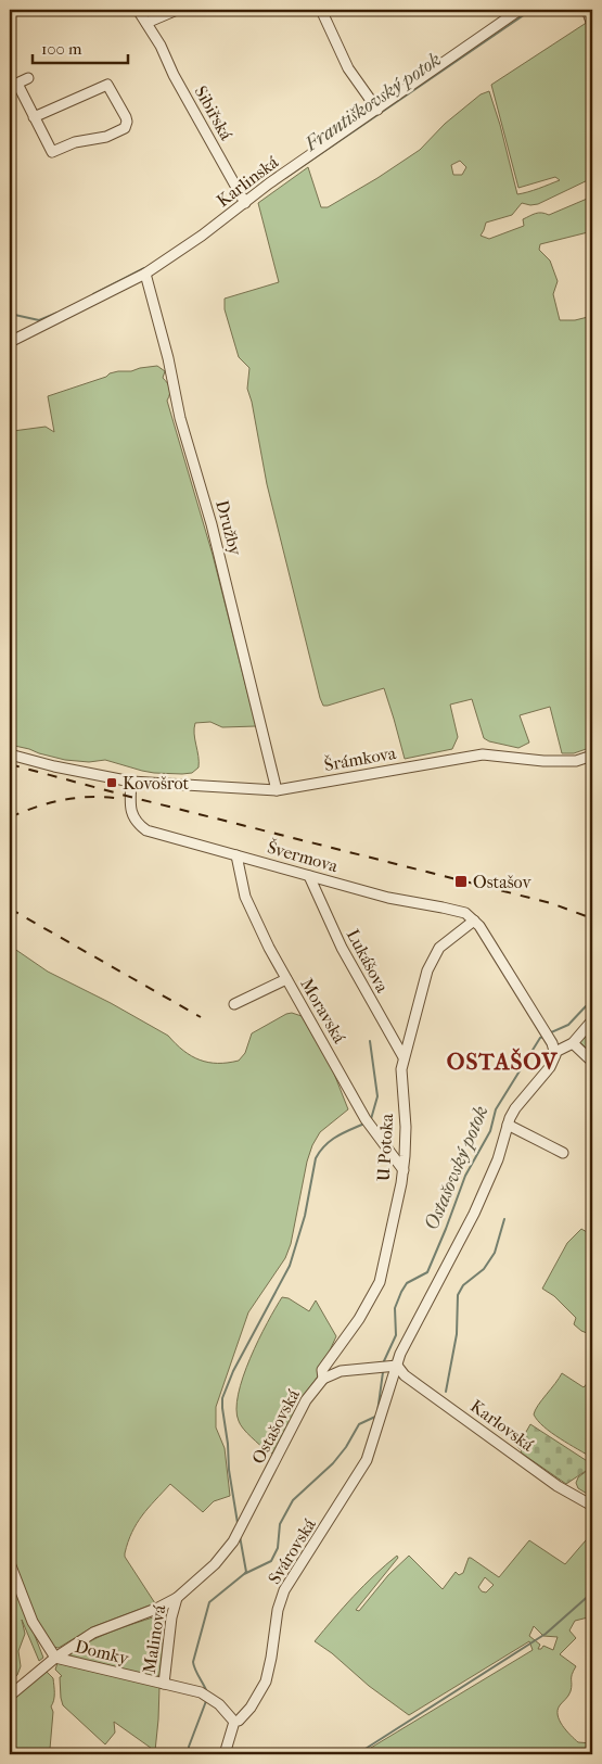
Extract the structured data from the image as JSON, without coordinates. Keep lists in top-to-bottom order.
{
  "streets": {
    "street": [
      "Sibiřská",
      "Karlinská",
      "Družby",
      "Šrámkova",
      "Švermova",
      "Lukášova",
      "Moravská",
      "U Potoka",
      "Karlovská",
      "Ostašovská",
      "Svárovská",
      "Malinová",
      "Domky"
    ]
  },
  "crossings": [
    ["Sibiřská", "Karlinská"],
    ["Karlinská", "Družby"],
    ["Družby", "Šrámkova"],
    ["Šrámkova", "Švermova"],
    ["Švermova", "Lukášova"],
    ["Švermova", "Moravská"],
    ["Švermova", "U Potoka"],
    ["Lukášova", "U Potoka"],
    ["Moravská", "U Potoka"],
    ["U Potoka", "Ostašovská"],
    ["Karlovská", "Ostašovská"],
    ["Karlovská", "Svárovská"],
    ["Ostašovská", "Svárovská"],
    ["Ostašovská", "Malinová"],
    ["Ostašovská", "Domky"],
    ["Svárovská", "Domky"],
    ["Malinová", "Domky"]
  ],
  "districts": ["OSTAŠOV"],
  "water": ["Františkovský potok", "Ostašovský potok"],
  "places": {
    "transit": ["Kovošrot", "Ostašov"]
  },
  "scale_bar": "100 m"
}
